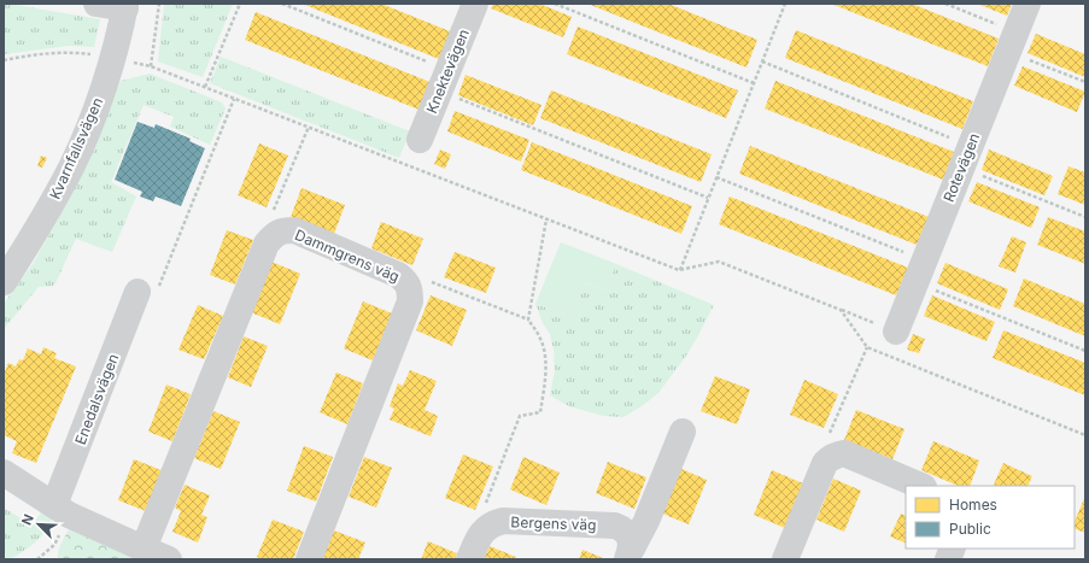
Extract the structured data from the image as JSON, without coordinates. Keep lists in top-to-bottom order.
{
  "streets": {
    "street": [
      "Knektevägen",
      "Kvarnfallsvägen",
      "Rotevägen",
      "Dammgrens väg",
      "Enedalsvägen",
      "Bergens väg"
    ]
  },
  "legend": ["Homes", "Public"],
  "north": "top left"
}
